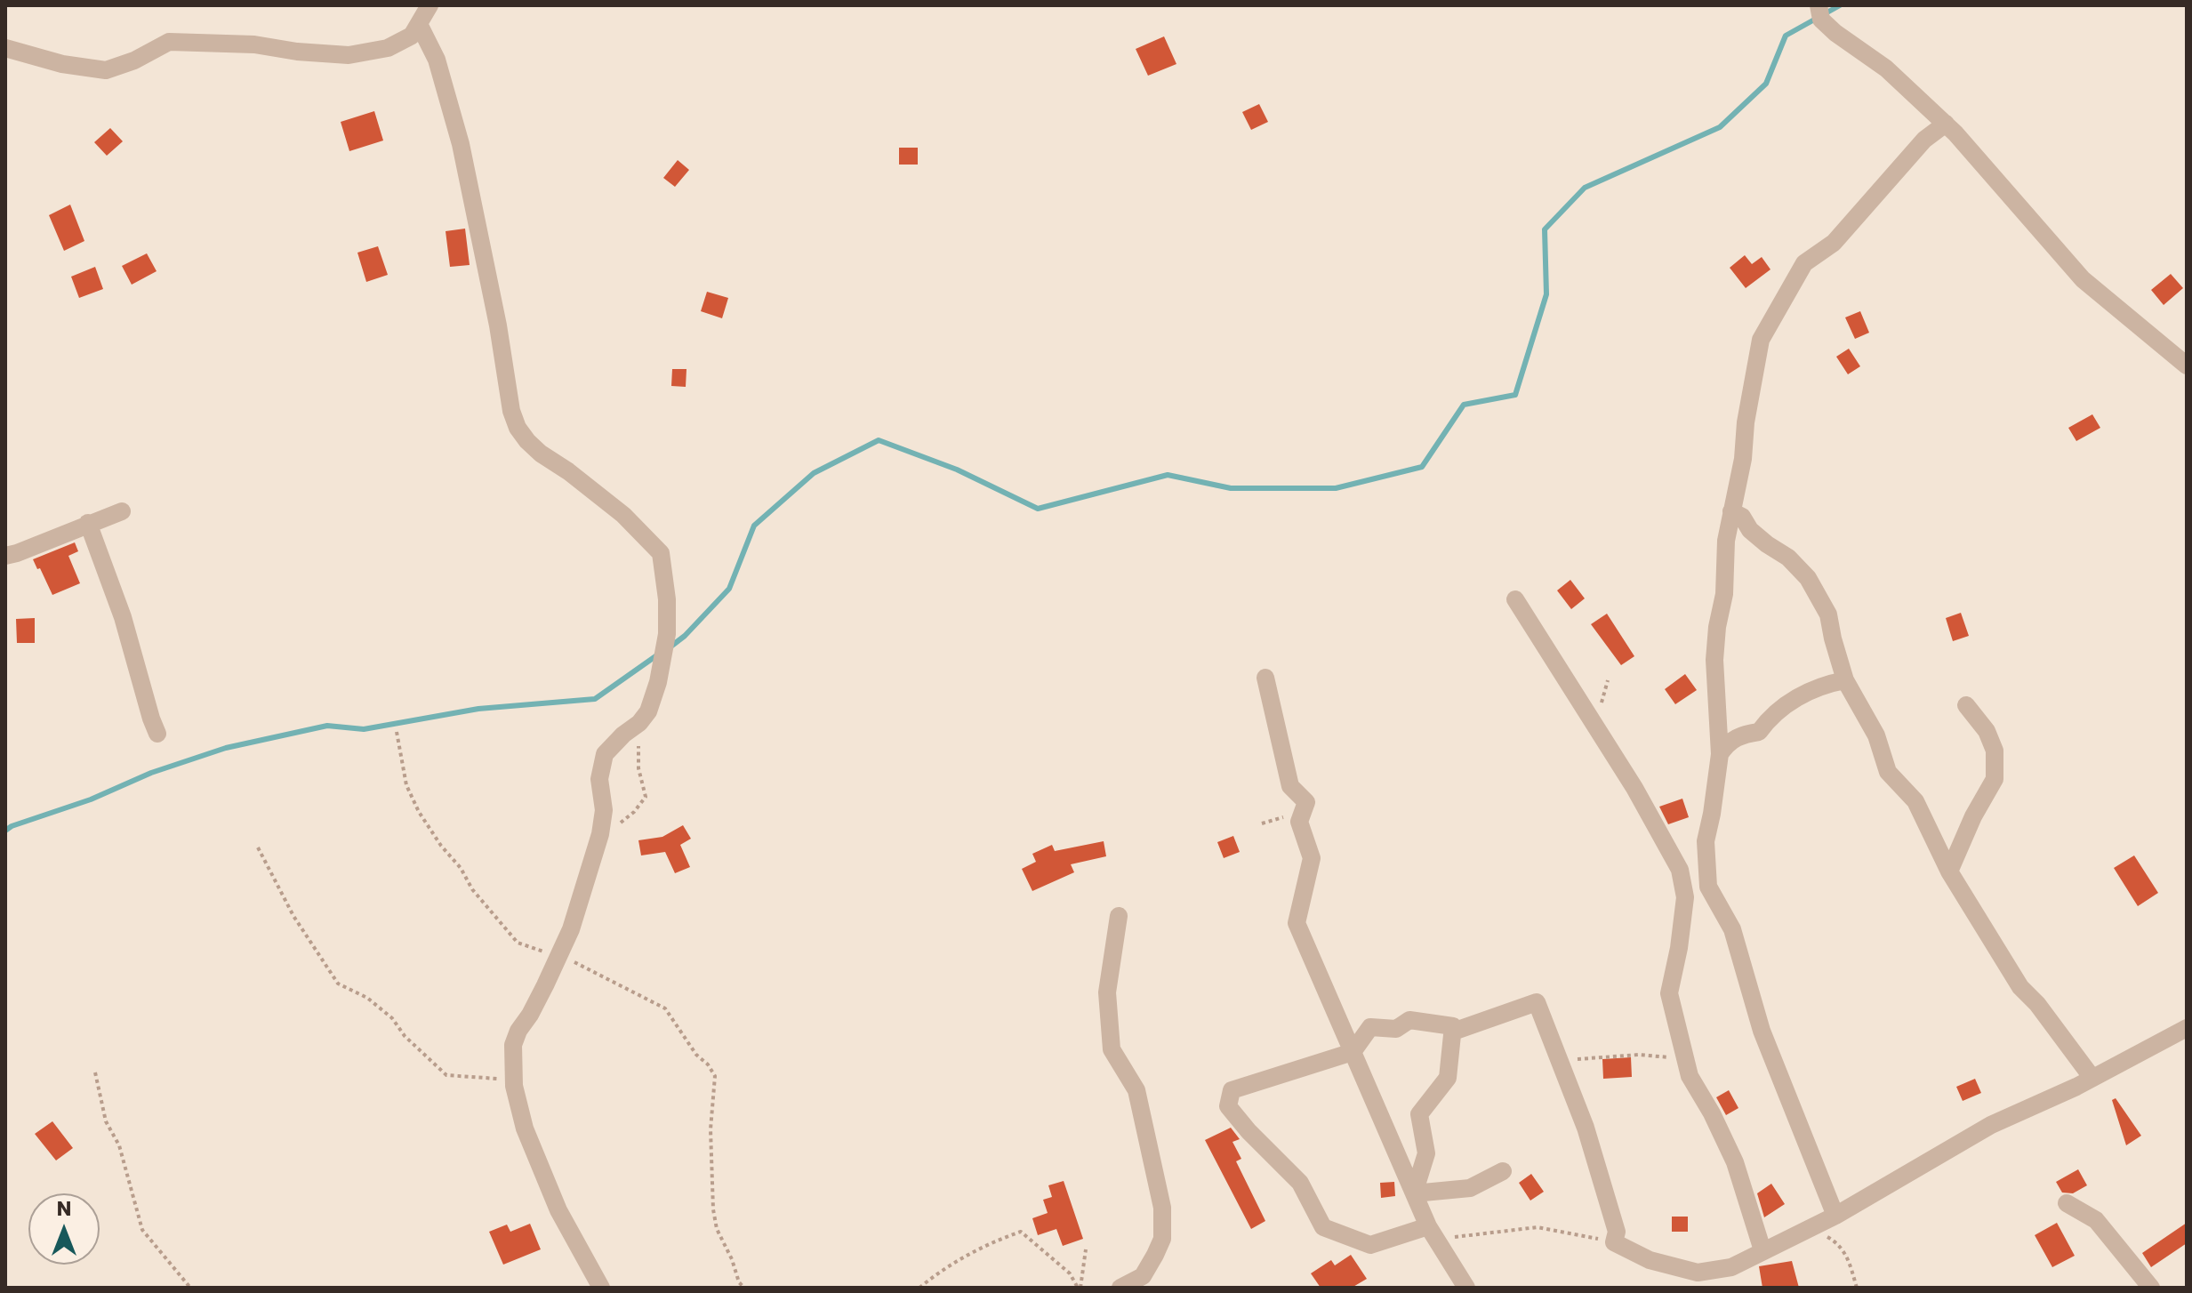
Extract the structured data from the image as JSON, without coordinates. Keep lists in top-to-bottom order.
{
  "north": "top"
}
